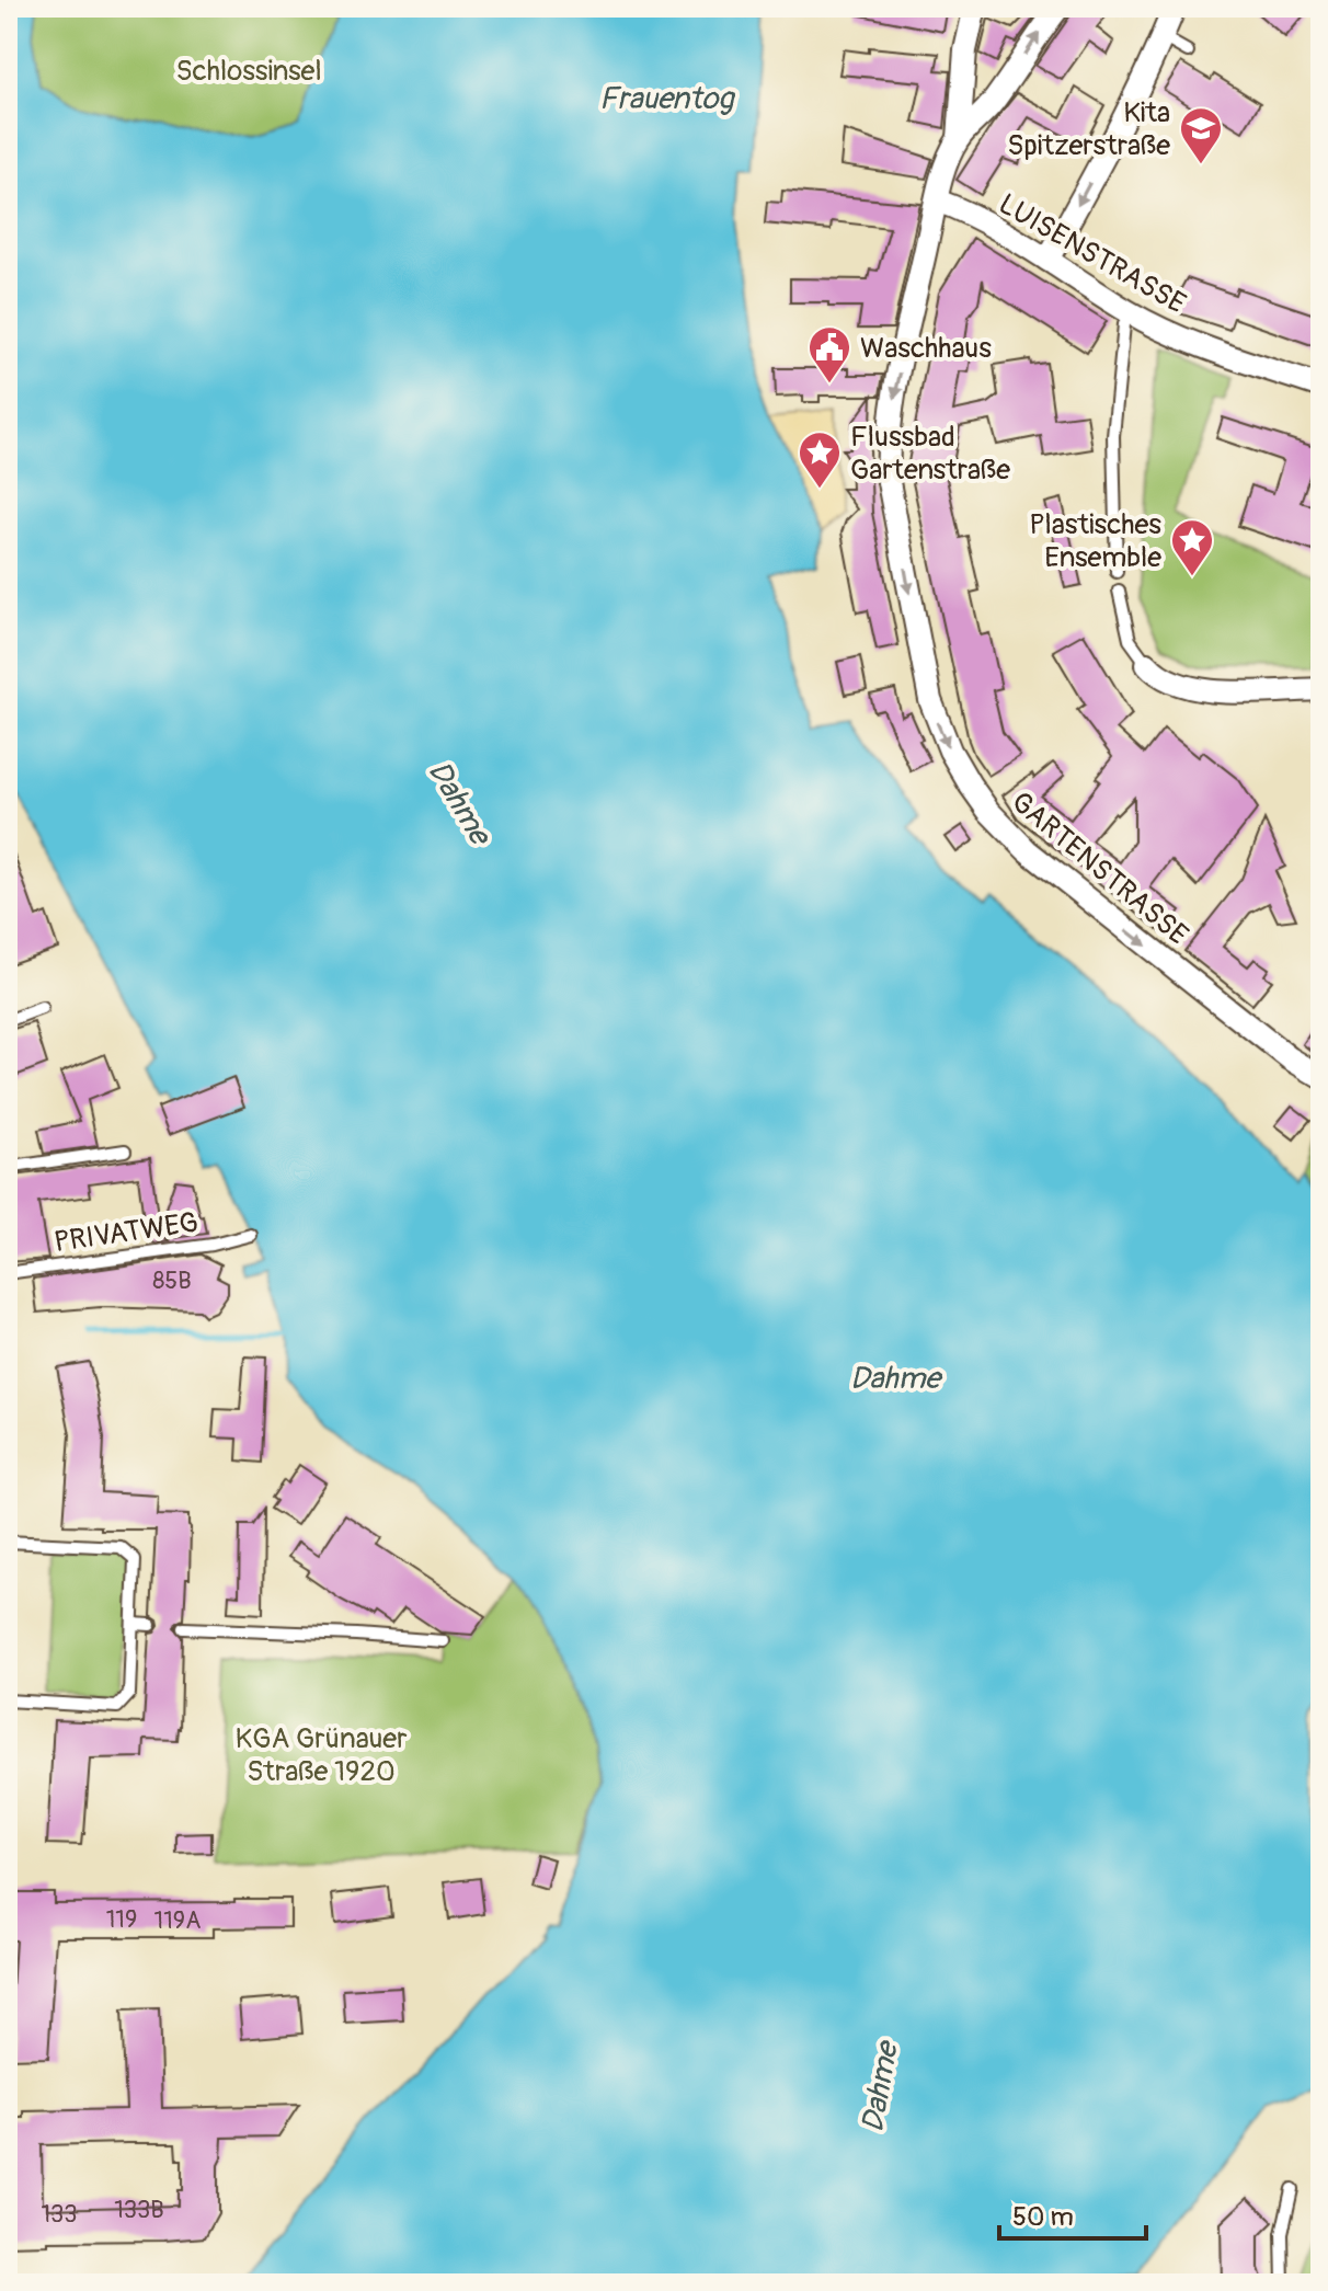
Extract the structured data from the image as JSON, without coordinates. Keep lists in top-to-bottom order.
{
  "streets": {
    "street": ["LUISENSTRASSE", "GARTENSTRASSE"],
    "lane": ["PRIVATWEG"]
  },
  "crossings": [
    ["LUISENSTRASSE", "GARTENSTRASSE"]
  ],
  "water": ["Frauentog", "Dahme"],
  "parks": ["Schlossinsel", "KGA Grünauer Straße 1920"],
  "places": {
    "school or university": ["Kita Spitzerstraße"],
    "public building": ["Waschhaus"],
    "place": ["Flussbad Gartenstraße", "Plastisches Ensemble"]
  },
  "house_numbers": [
    "85B",
    "119",
    "119A",
    "133B",
    "133"
  ],
  "scale_bar": "50 m"
}
